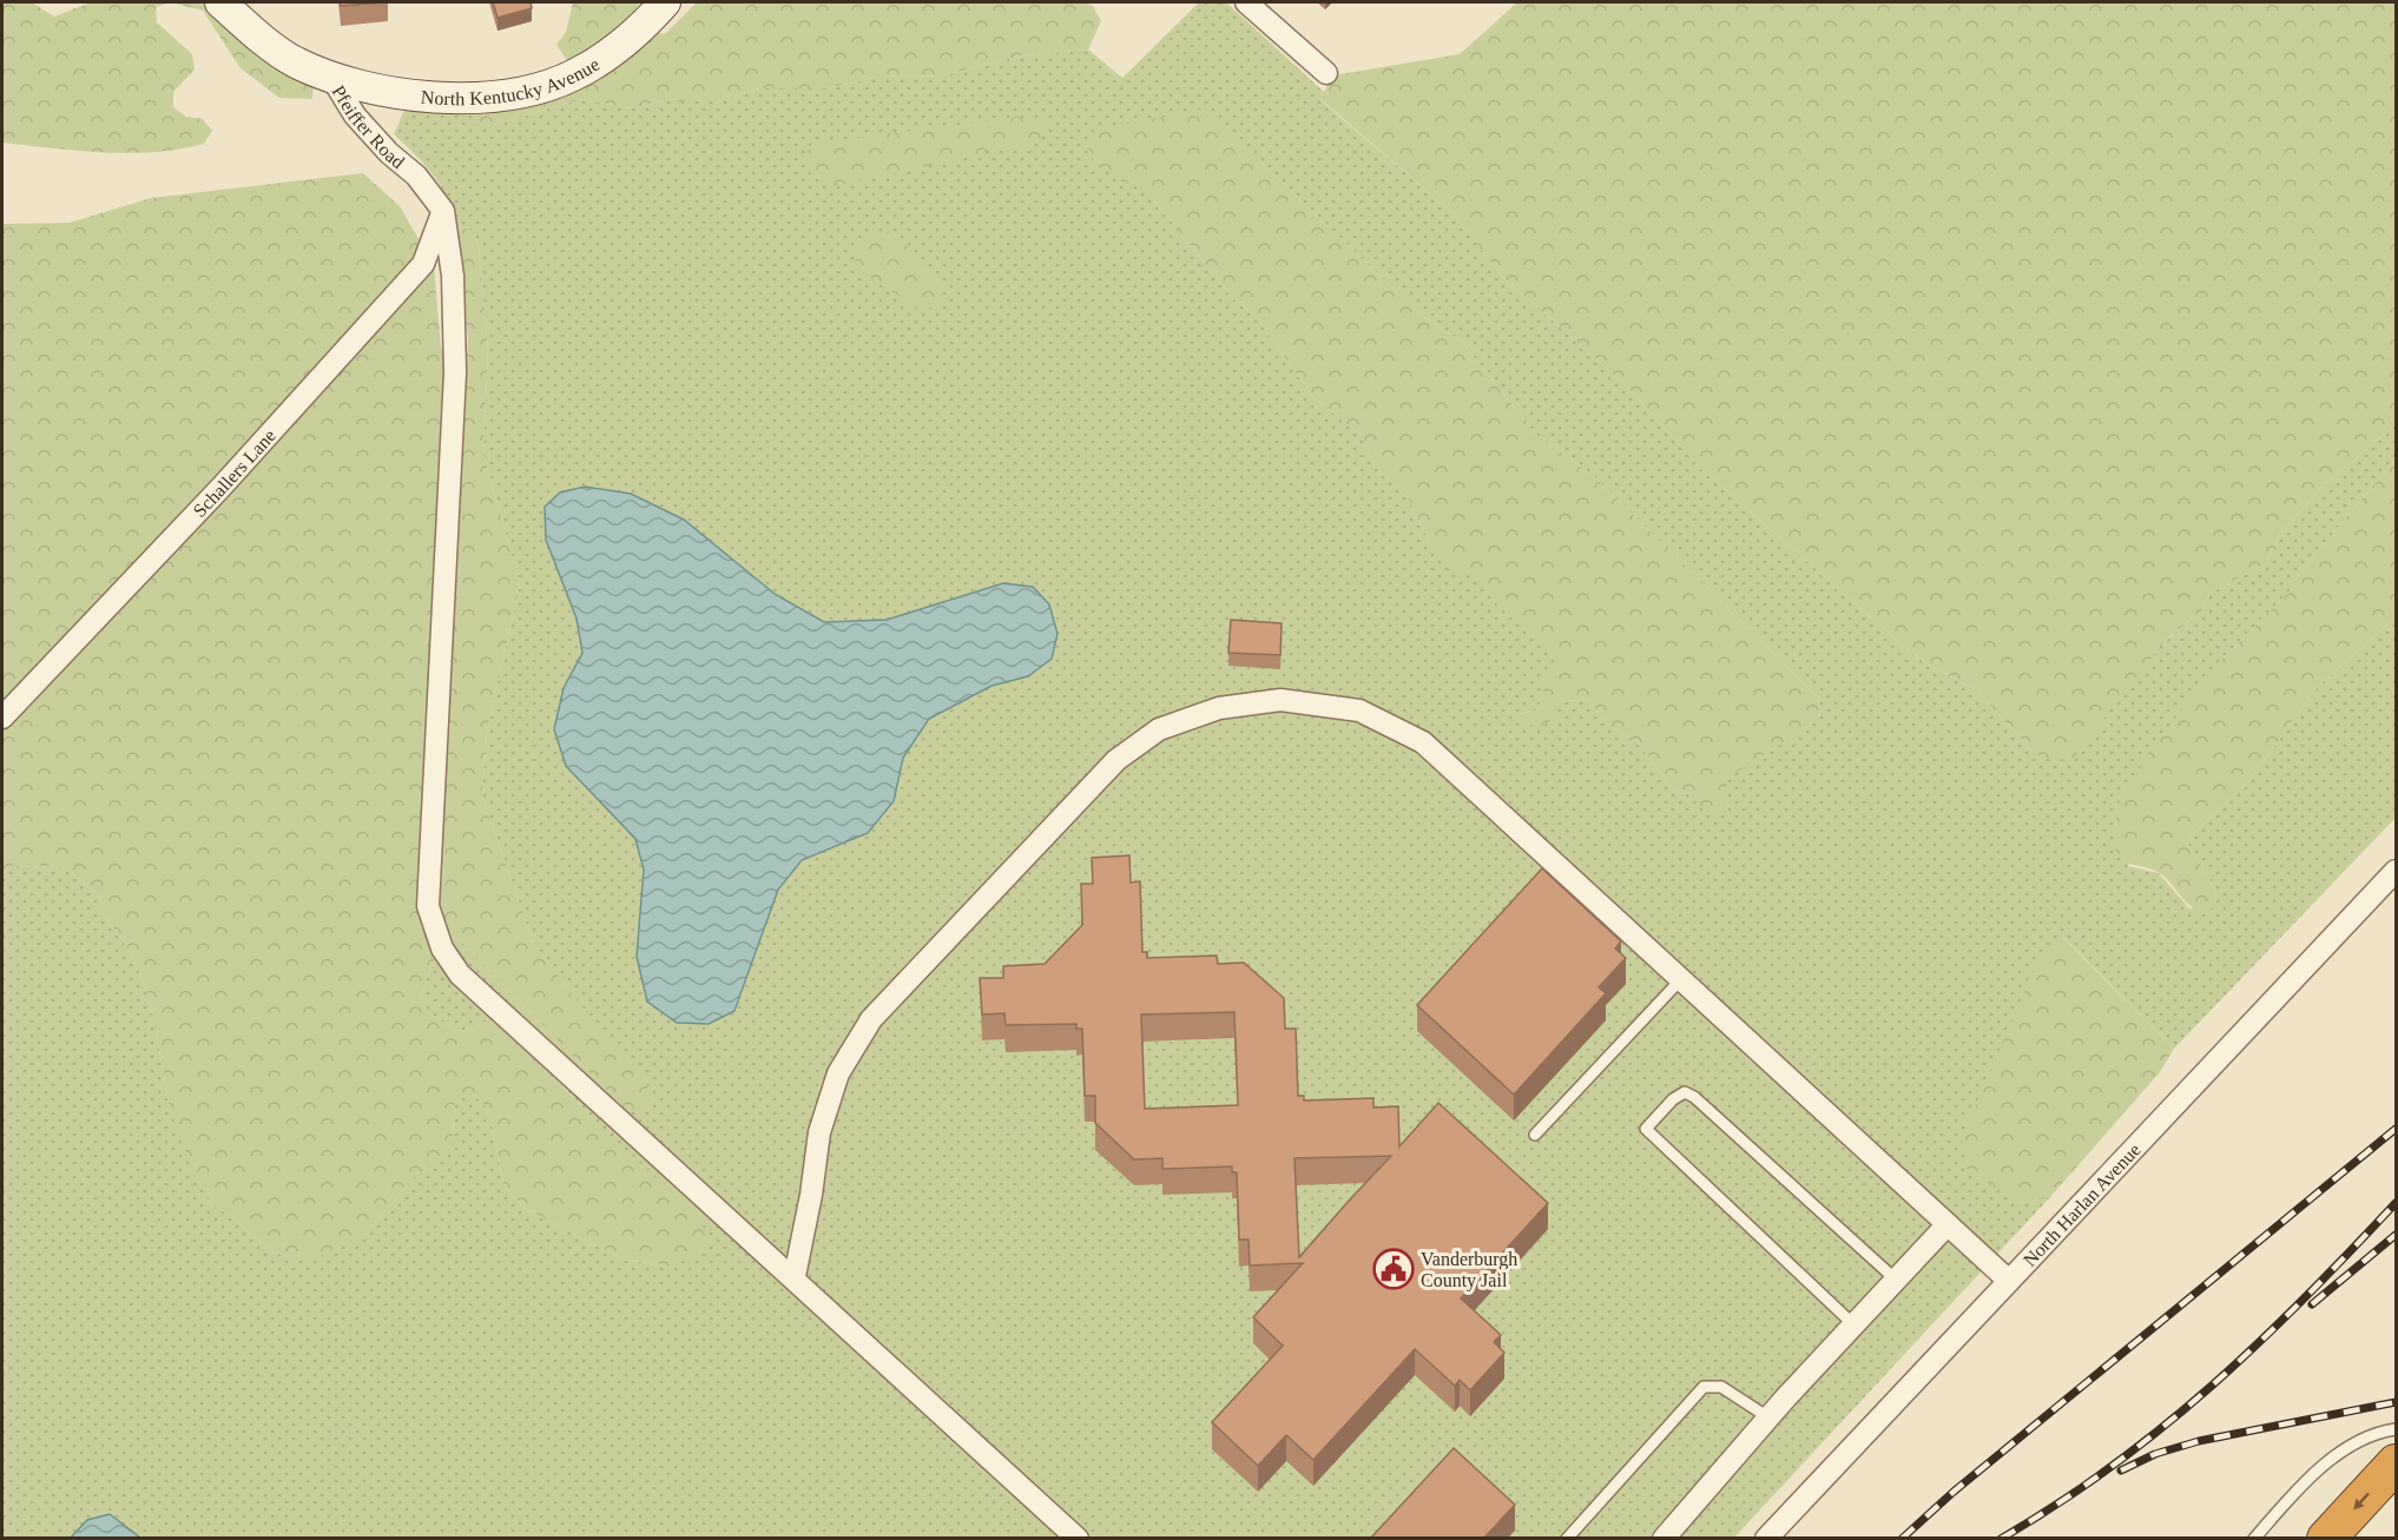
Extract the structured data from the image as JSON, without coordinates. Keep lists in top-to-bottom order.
{
  "streets": {
    "street": [
      "North Kentucky Avenue",
      "Pfeiffer Road",
      "Schallers Lane",
      "North Harlan Avenue"
    ]
  },
  "crossings": [
    ["North Kentucky Avenue", "Pfeiffer Road"],
    ["Pfeiffer Road", "Schallers Lane"]
  ],
  "places": {
    "public building": ["Vanderburgh County Jail"]
  }
}
